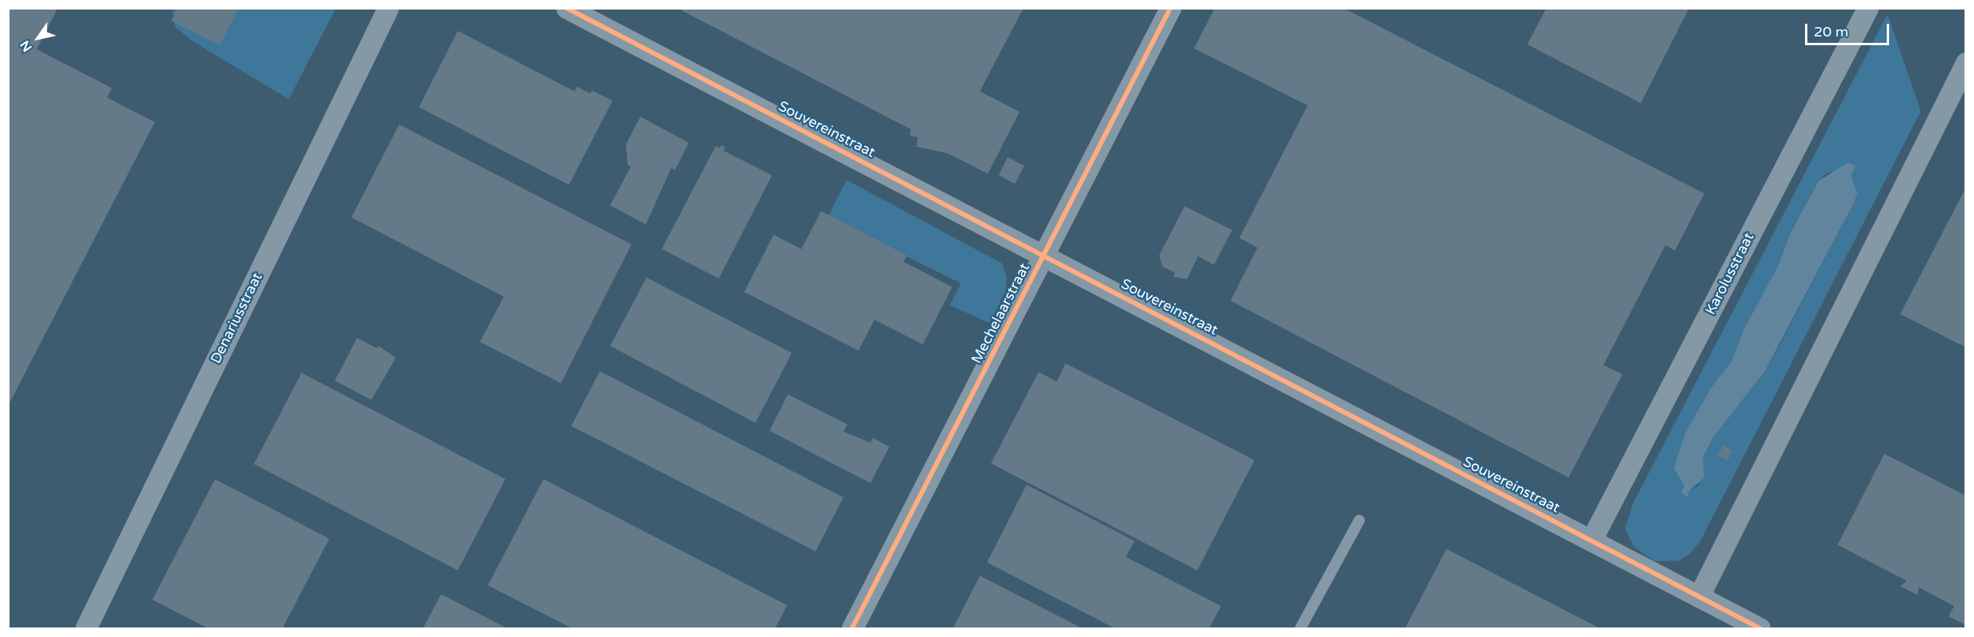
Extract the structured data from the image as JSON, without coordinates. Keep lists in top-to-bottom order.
{
  "streets": {
    "street": [
      "Souvereinstraat",
      "Karolusstraat",
      "Mechelaarstraat",
      "Denariusstraat"
    ]
  },
  "crossings": [
    ["Souvereinstraat", "Karolusstraat"],
    ["Souvereinstraat", "Mechelaarstraat"]
  ],
  "scale_bar": "20 m",
  "north": "bottom left"
}
